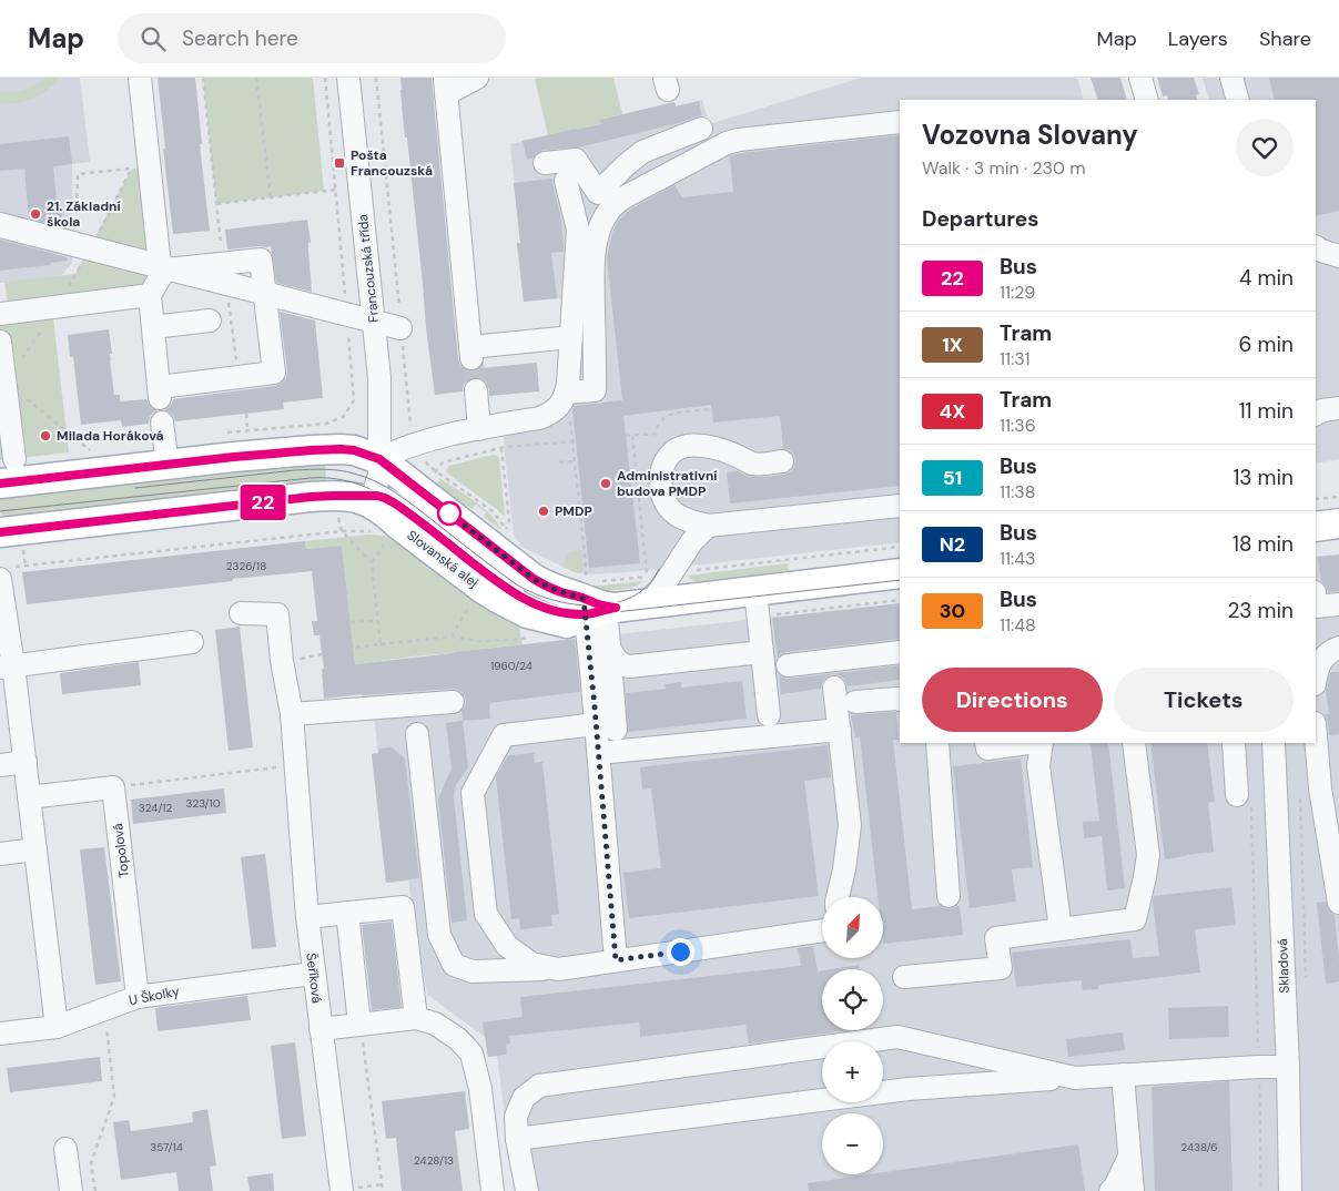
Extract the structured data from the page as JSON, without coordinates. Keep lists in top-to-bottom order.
{
  "streets": {
    "main road": ["Slovanská alej"],
    "street": [
      "Francouzská třída",
      "Topolová",
      "Skladová",
      "Šeříková",
      "U Školky"
    ]
  },
  "crossings": [
    ["Francouzská třída", "Slovanská alej"],
    ["Topolová", "U Školky"],
    ["Šeříková", "U Školky"]
  ],
  "places": {
    "transit": ["Pošta Francouzská"],
    "other": [
      "21. Základní škola",
      "Milada Horáková",
      "Administrativní budova PMDP",
      "PMDP"
    ]
  },
  "lines": ["bus line 22"],
  "house_numbers": [
    "2326/18",
    "1960/24",
    "323/10",
    "324/12",
    "357/14",
    "2438/6",
    "2428/13"
  ],
  "north": "top right",
  "page": {
    "header": "Map",
    "search": "Search here",
    "nav": ["Map", "Layers", "Share"],
    "on_map": "22",
    "heading": [
      ["Vozovna Slovany", "Walk · 3 min · 230 m"],
      "Departures"
    ],
    "list": [
      {
        "mark": "22",
        "name": "Bus",
        "note": "11:29",
        "value": "4 min"
      },
      {
        "mark": "1X",
        "name": "Tram",
        "note": "11:31",
        "value": "6 min"
      },
      {
        "mark": "4X",
        "name": "Tram",
        "note": "11:36",
        "value": "11 min"
      },
      {
        "mark": "51",
        "name": "Bus",
        "note": "11:38",
        "value": "13 min"
      },
      {
        "mark": "N2",
        "name": "Bus",
        "note": "11:43",
        "value": "18 min"
      },
      {
        "mark": "30",
        "name": "Bus",
        "note": "11:48",
        "value": "23 min"
      }
    ],
    "buttons": ["Directions", "Tickets"],
    "map_buttons": ["+", "−"]
  }
}
